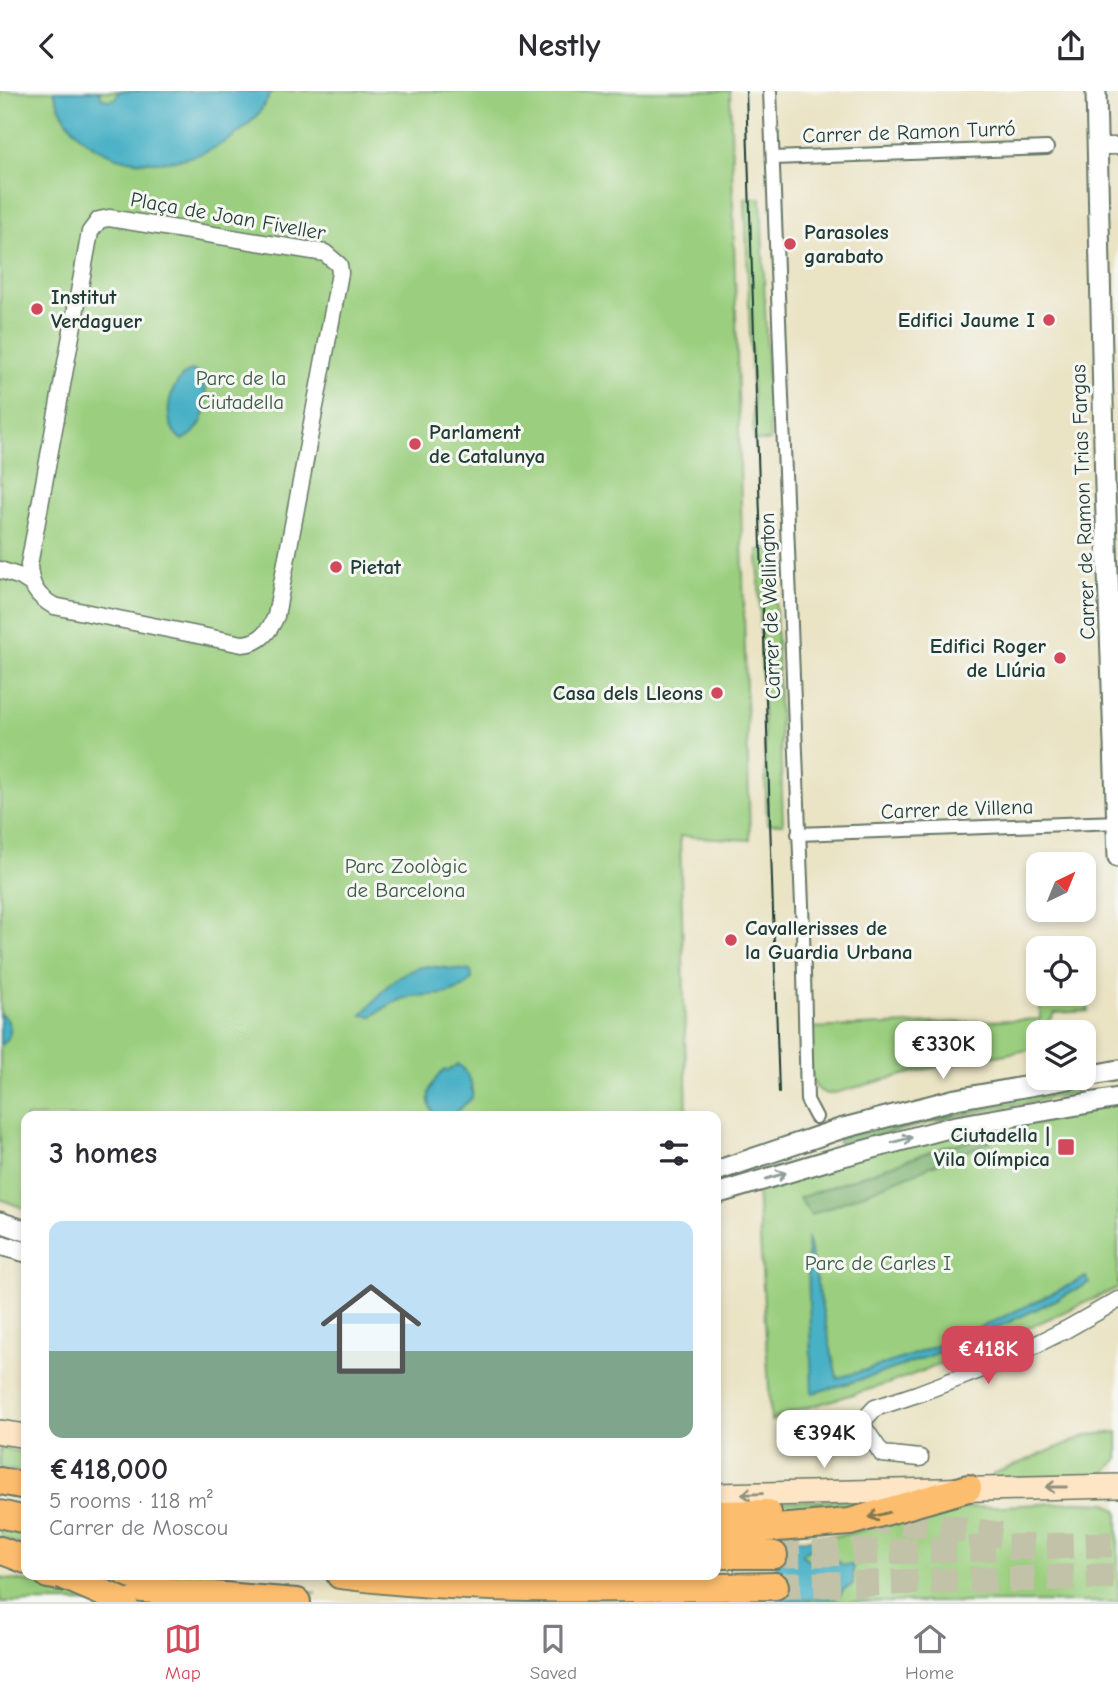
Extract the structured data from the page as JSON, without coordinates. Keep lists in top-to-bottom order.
{
  "streets": {
    "street": [
      "Carrer de Ramon Turró",
      "Plaça de Joan Fiveller",
      "Carrer de Ramon Trias Fargas",
      "Carrer de Wellington",
      "Carrer de Villena"
    ]
  },
  "crossings": [
    ["Carrer de Ramon Turró", "Carrer de Wellington"],
    ["Carrer de Ramon Trias Fargas", "Carrer de Villena"],
    ["Carrer de Wellington", "Carrer de Villena"]
  ],
  "parks": ["Parc de la Ciutadella", "Parc Zoològic de Barcelona", "Parc de Carles I"],
  "places": {
    "other": [
      "Parasoles garabato",
      "Institut Verdaguer",
      "Edifici Jaume I",
      "Parlament de Catalunya",
      "Pietat",
      "Edifici Roger de Llúria",
      "Casa dels Lleons",
      "Cavallerisses de la Guardia Urbana"
    ],
    "transit": ["Ciutadella | Vila Olímpica"]
  },
  "north": "top right",
  "page": {
    "header": "Nestly",
    "price": ["€330K", "€418K", "€394K"],
    "heading": "3 homes",
    "list": [
      {
        "name": "€418,000",
        "note": "5 rooms · 118 m² · Carrer de Moscou"
      }
    ],
    "tabs": ["Map", "Saved", "Home"]
  }
}
